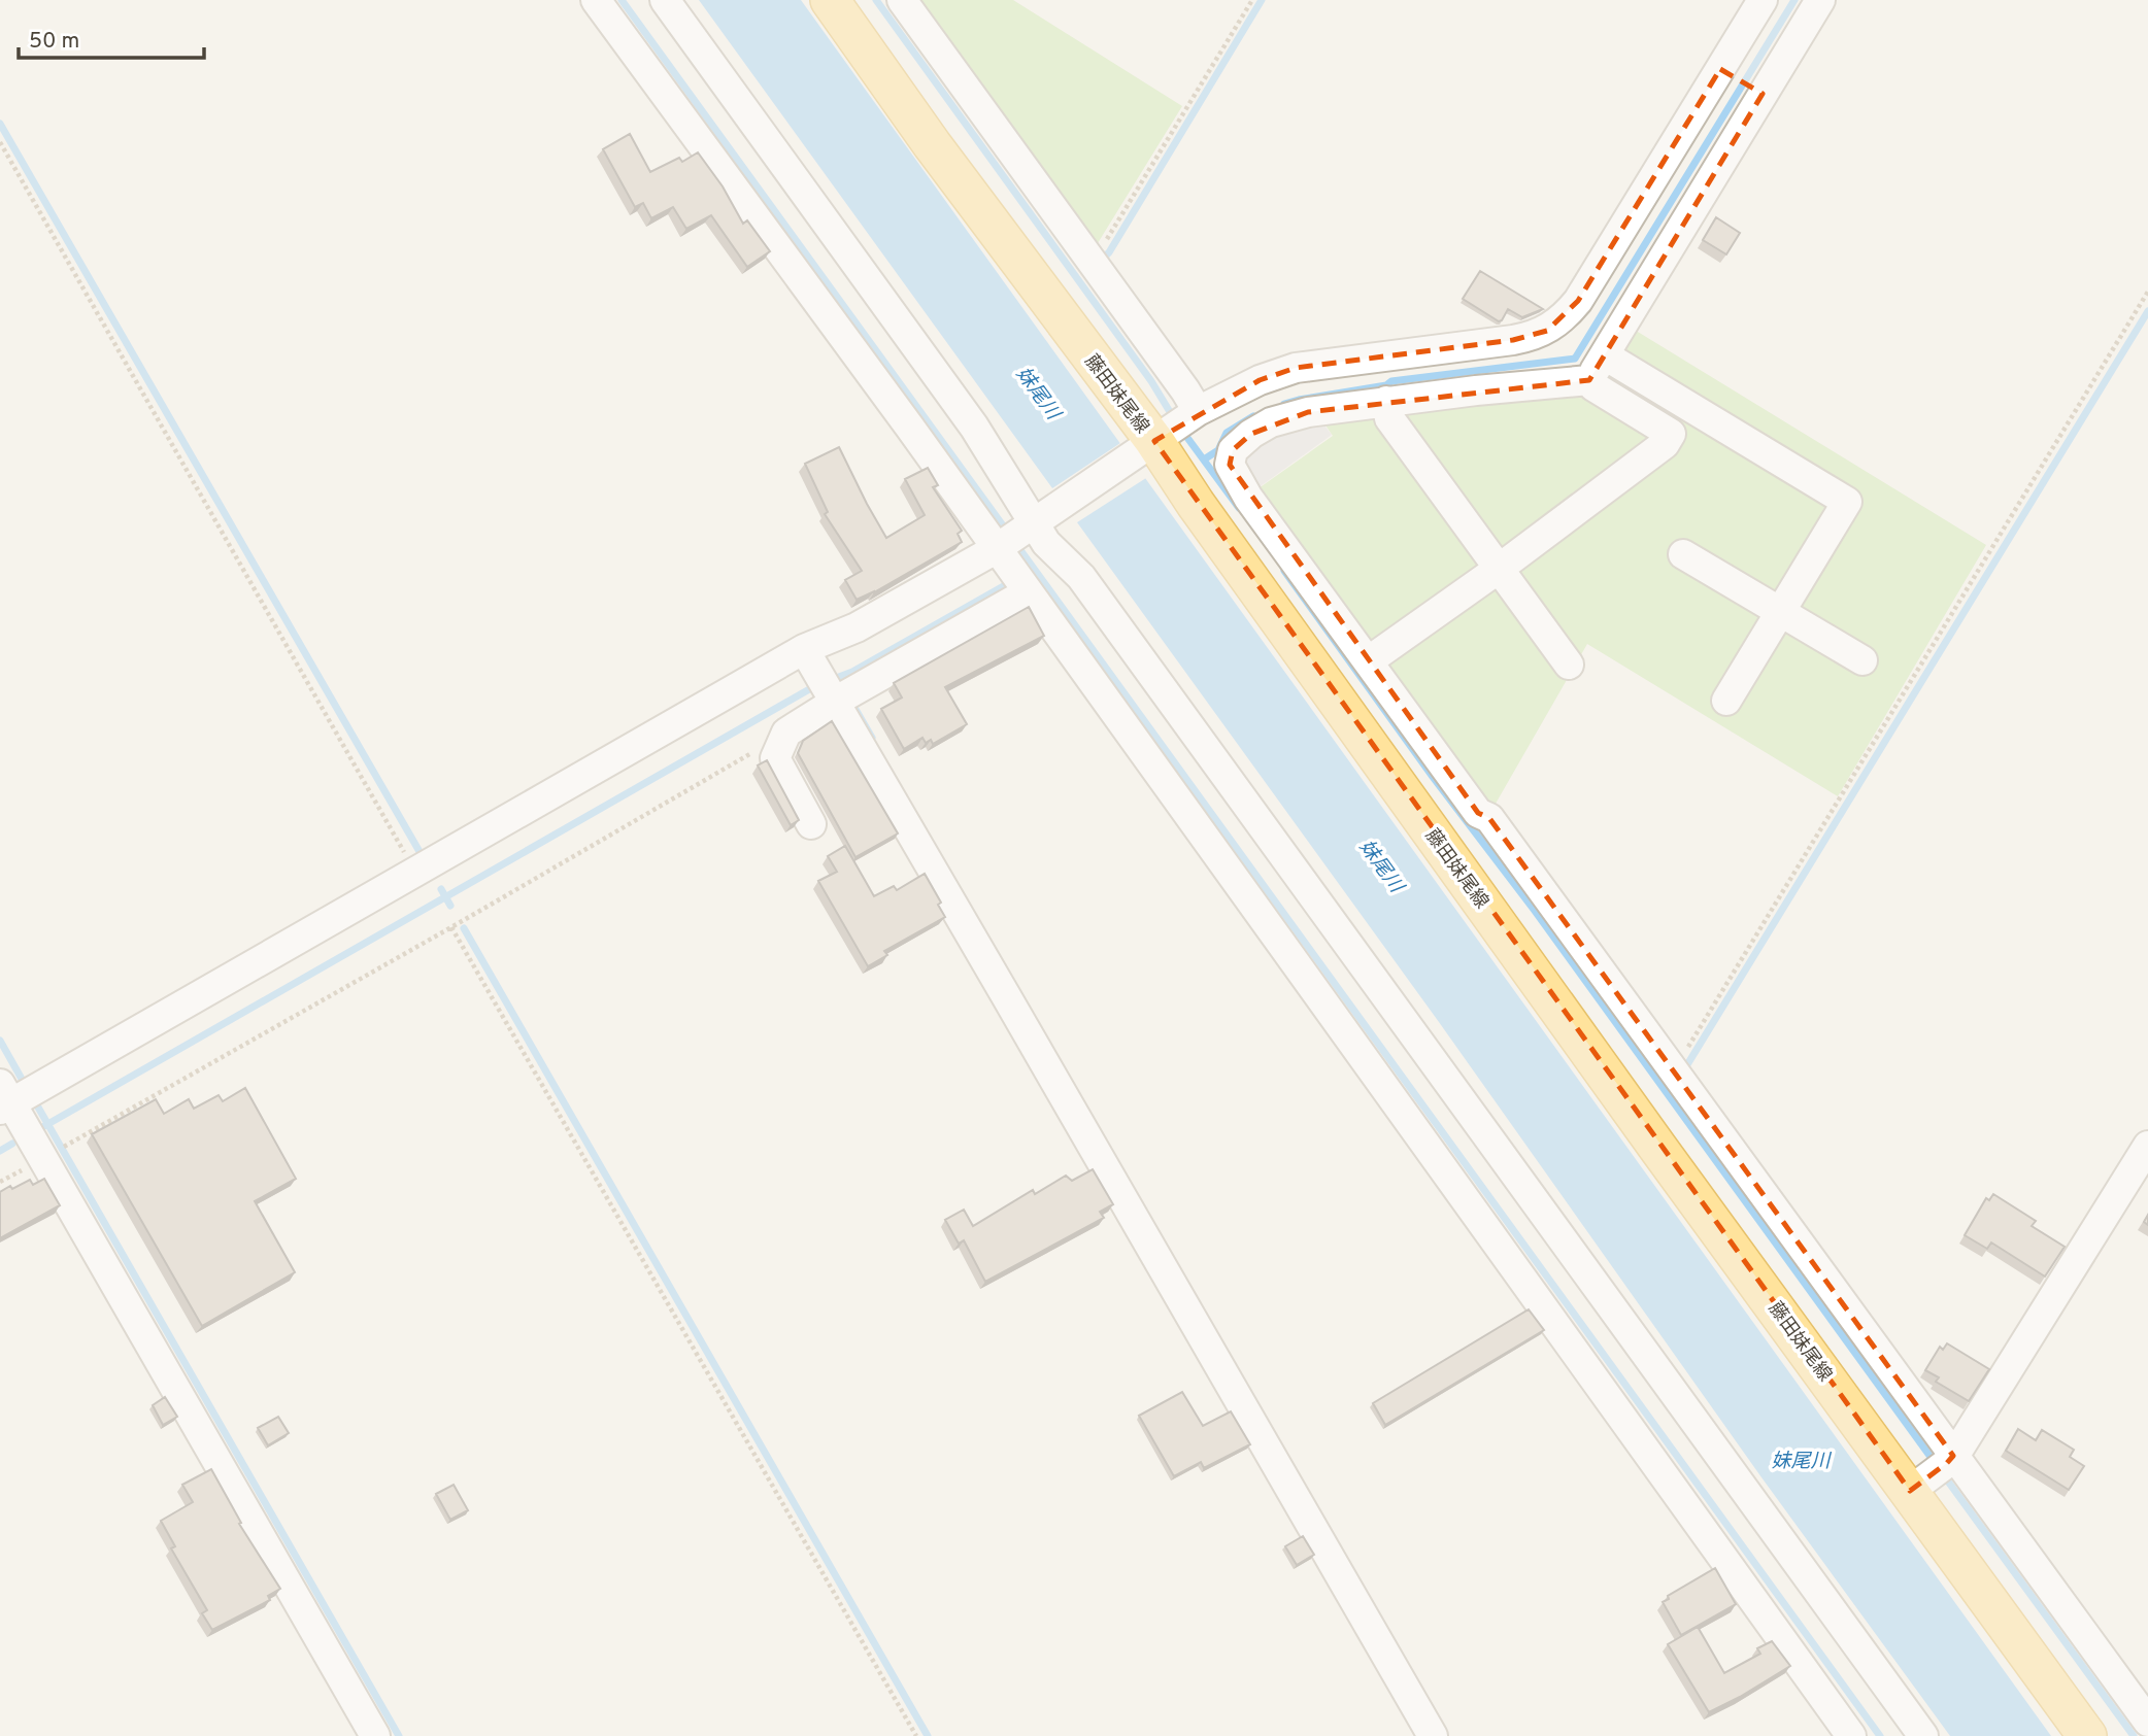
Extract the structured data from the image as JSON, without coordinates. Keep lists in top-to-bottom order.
{
  "streets": {
    "main road": ["藤田妹尾線"]
  },
  "water": ["妹尾川"],
  "scale_bar": "50 m"
}
